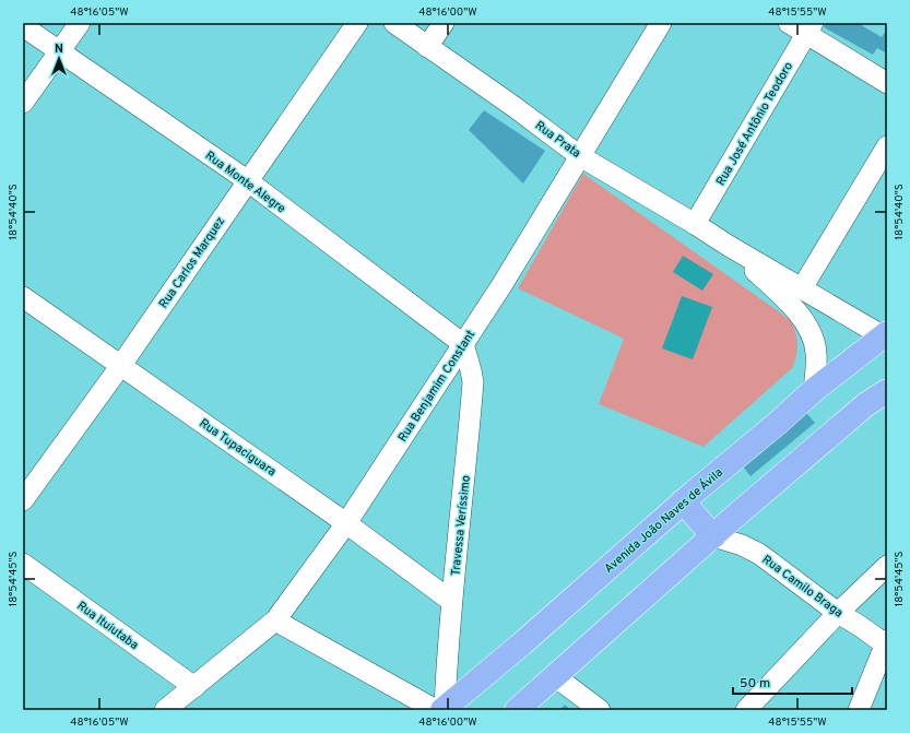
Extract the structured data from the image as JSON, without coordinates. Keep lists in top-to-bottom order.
{
  "streets": {
    "main road": ["Avenida João Naves de Ávila"],
    "street": [
      "Rua José Antônio Teodoro",
      "Rua Prata",
      "Rua Monte Alegre",
      "Rua Carlos Marquez",
      "Rua Benjamim Constant",
      "Rua Tupaciguara",
      "Travessa Veríssimo",
      "Rua Camilo Braga",
      "Rua Ituiutaba"
    ]
  },
  "crossings": [
    ["Rua José Antônio Teodoro", "Rua Prata"],
    ["Rua Prata", "Rua Benjamim Constant"],
    ["Rua Prata", "Avenida João Naves de Ávila"],
    ["Rua Monte Alegre", "Rua Carlos Marquez"],
    ["Rua Monte Alegre", "Rua Benjamim Constant"],
    ["Rua Monte Alegre", "Travessa Veríssimo"],
    ["Rua Carlos Marquez", "Rua Tupaciguara"],
    ["Rua Benjamim Constant", "Rua Tupaciguara"],
    ["Rua Benjamim Constant", "Travessa Veríssimo"],
    ["Rua Benjamim Constant", "Rua Ituiutaba"],
    ["Rua Tupaciguara", "Travessa Veríssimo"],
    ["Avenida João Naves de Ávila", "Travessa Veríssimo"]
  ],
  "scale_bar": "50 m",
  "north": "top",
  "coordinates": [
    "48°16'05\"W",
    "48°16'00\"W",
    "48°15'55\"W",
    "18°54'40\"S",
    "18°54'45\"S"
  ]
}
